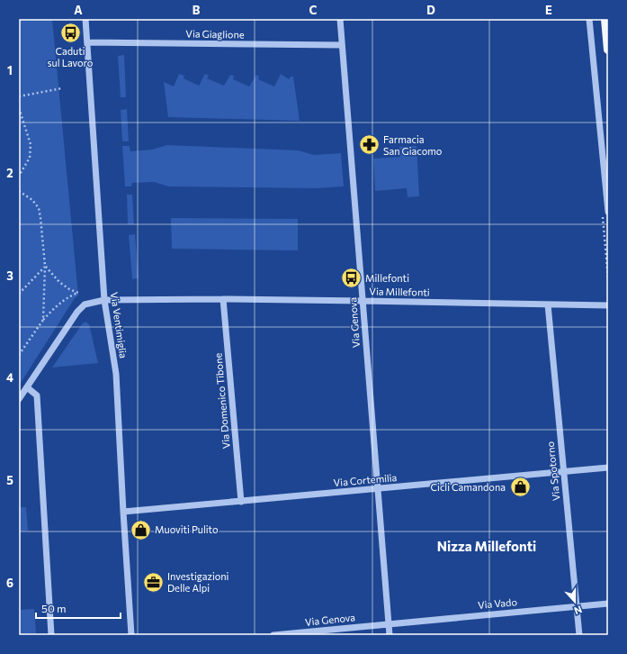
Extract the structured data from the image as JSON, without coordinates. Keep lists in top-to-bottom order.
{
  "streets": {
    "street": [
      "Via Giaglione",
      "Via Millefonti",
      "Via Genova",
      "Via Ventimiglia",
      "Via Domenico Tibone",
      "Via Spotorno",
      "Via Cortemilia",
      "Via Vado"
    ]
  },
  "crossings": [
    ["Via Giaglione", "Via Genova"],
    ["Via Giaglione", "Via Ventimiglia"],
    ["Via Millefonti", "Via Genova"],
    ["Via Millefonti", "Via Ventimiglia"],
    ["Via Millefonti", "Via Domenico Tibone"],
    ["Via Millefonti", "Via Spotorno"],
    ["Via Genova", "Via Cortemilia"],
    ["Via Genova", "Via Vado"],
    ["Via Ventimiglia", "Via Cortemilia"],
    ["Via Domenico Tibone", "Via Cortemilia"],
    ["Via Spotorno", "Via Cortemilia"],
    ["Via Spotorno", "Via Vado"]
  ],
  "districts": ["Nizza Millefonti"],
  "places": {
    "bus stop": ["Caduti sul Lavoro", "Millefonti"],
    "pharmacy": ["Farmacia San Giacomo"],
    "shop": ["Cicli Camandona", "Muoviti Pulito"],
    "office": ["Investigazioni Delle Alpi"]
  },
  "scale_bar": "50 m",
  "north": "bottom",
  "grid": {
    "columns": [
      "A",
      "B",
      "C",
      "D",
      "E"
    ],
    "rows": [
      "1",
      "2",
      "3",
      "4",
      "5",
      "6"
    ]
  }
}
